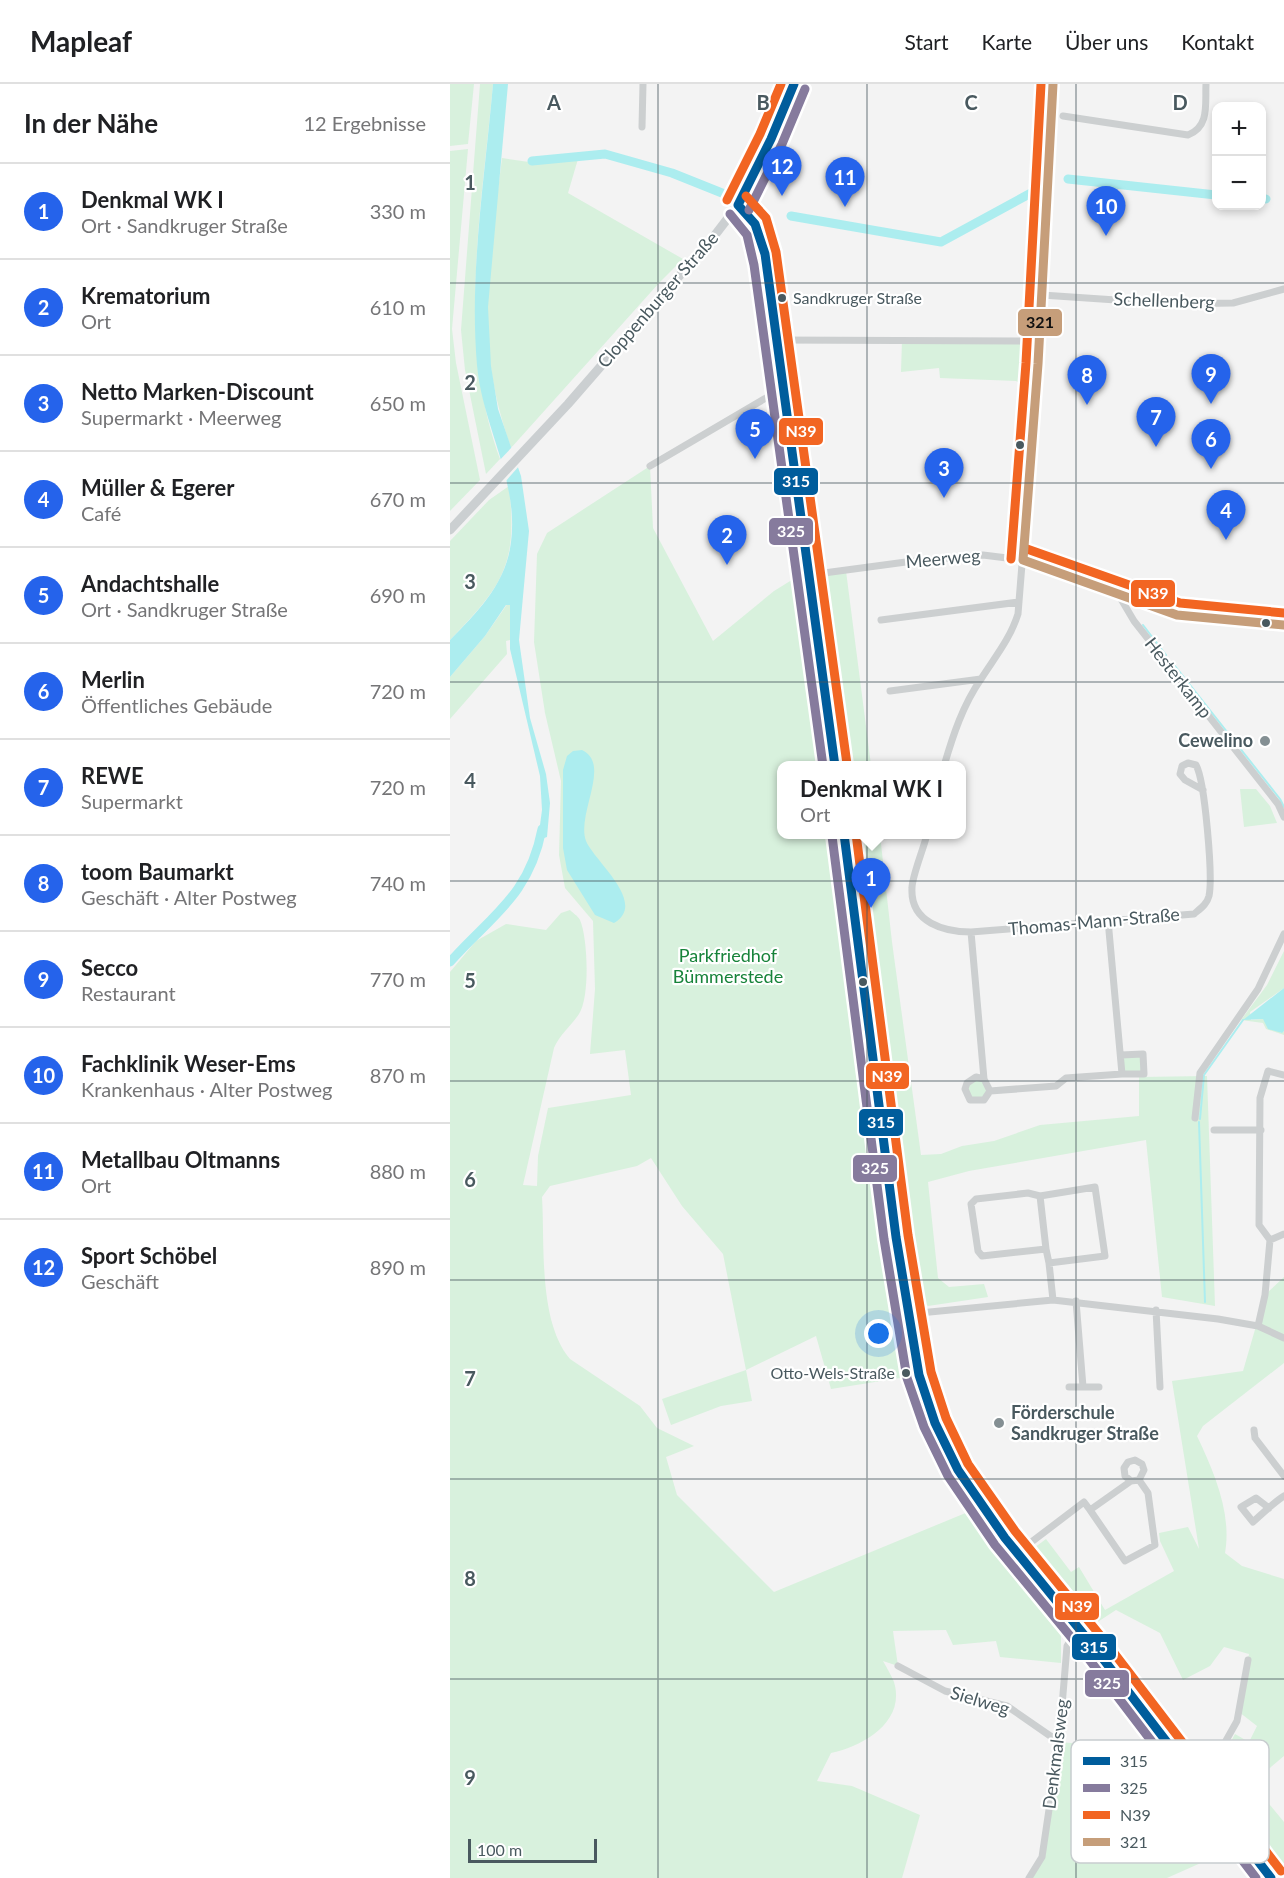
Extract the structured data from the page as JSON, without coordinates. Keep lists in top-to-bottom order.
{
  "streets": {
    "main road": ["Cloppenburger Straße"],
    "street": [
      "Schellenberg",
      "Meerweg",
      "Hesterkamp",
      "Thomas-Mann-Straße",
      "Sielweg",
      "Denkmalsweg"
    ]
  },
  "crossings": [
    ["Meerweg", "Hesterkamp"],
    ["Sielweg", "Denkmalsweg"]
  ],
  "parks": ["Parkfriedhof Bümmerstede"],
  "places": [
    "Sandkruger Straße",
    "Cewelino",
    "Otto-Wels-Straße",
    "Förderschule Sandkruger Straße"
  ],
  "lines": [
    "transit line 315",
    "transit line N39",
    "transit line 321",
    "transit line 325"
  ],
  "legend": [
    "315",
    "325",
    "N39",
    "321"
  ],
  "scale_bar": "100 m",
  "page": {
    "header": "Mapleaf",
    "nav": [
      "Start",
      "Karte",
      "Über uns",
      "Kontakt"
    ],
    "heading": ["In der Nähe", "12 Ergebnisse"],
    "map_buttons": ["+", "−"],
    "pins": [
      "12",
      "11",
      "10",
      "9",
      "8",
      "7",
      "5",
      "6",
      "3",
      "4",
      "2",
      "1"
    ],
    "list": [
      {
        "mark": "1",
        "name": "Denkmal WK I",
        "note": "Ort · Sandkruger Straße",
        "value": "330 m"
      },
      {
        "mark": "2",
        "name": "Krematorium",
        "note": "Ort",
        "value": "610 m"
      },
      {
        "mark": "3",
        "name": "Netto Marken-Discount",
        "note": "Supermarkt · Meerweg",
        "value": "650 m"
      },
      {
        "mark": "4",
        "name": "Müller & Egerer",
        "note": "Café",
        "value": "670 m"
      },
      {
        "mark": "5",
        "name": "Andachtshalle",
        "note": "Ort · Sandkruger Straße",
        "value": "690 m"
      },
      {
        "mark": "6",
        "name": "Merlin",
        "note": "Öffentliches Gebäude",
        "value": "720 m"
      },
      {
        "mark": "7",
        "name": "REWE",
        "note": "Supermarkt",
        "value": "720 m"
      },
      {
        "mark": "8",
        "name": "toom Baumarkt",
        "note": "Geschäft · Alter Postweg",
        "value": "740 m"
      },
      {
        "mark": "9",
        "name": "Secco",
        "note": "Restaurant",
        "value": "770 m"
      },
      {
        "mark": "10",
        "name": "Fachklinik Weser-Ems",
        "note": "Krankenhaus · Alter Postweg",
        "value": "870 m"
      },
      {
        "mark": "11",
        "name": "Metallbau Oltmanns",
        "note": "Ort",
        "value": "880 m"
      },
      {
        "mark": "12",
        "name": "Sport Schöbel",
        "note": "Geschäft",
        "value": "890 m"
      }
    ],
    "popup": ["Denkmal WK I", "Ort"],
    "scale": "100 m"
  },
  "grid": {
    "columns": [
      "A",
      "B",
      "C",
      "D"
    ],
    "rows": [
      "1",
      "2",
      "3",
      "4",
      "5",
      "6",
      "7",
      "8",
      "9"
    ]
  }
}
